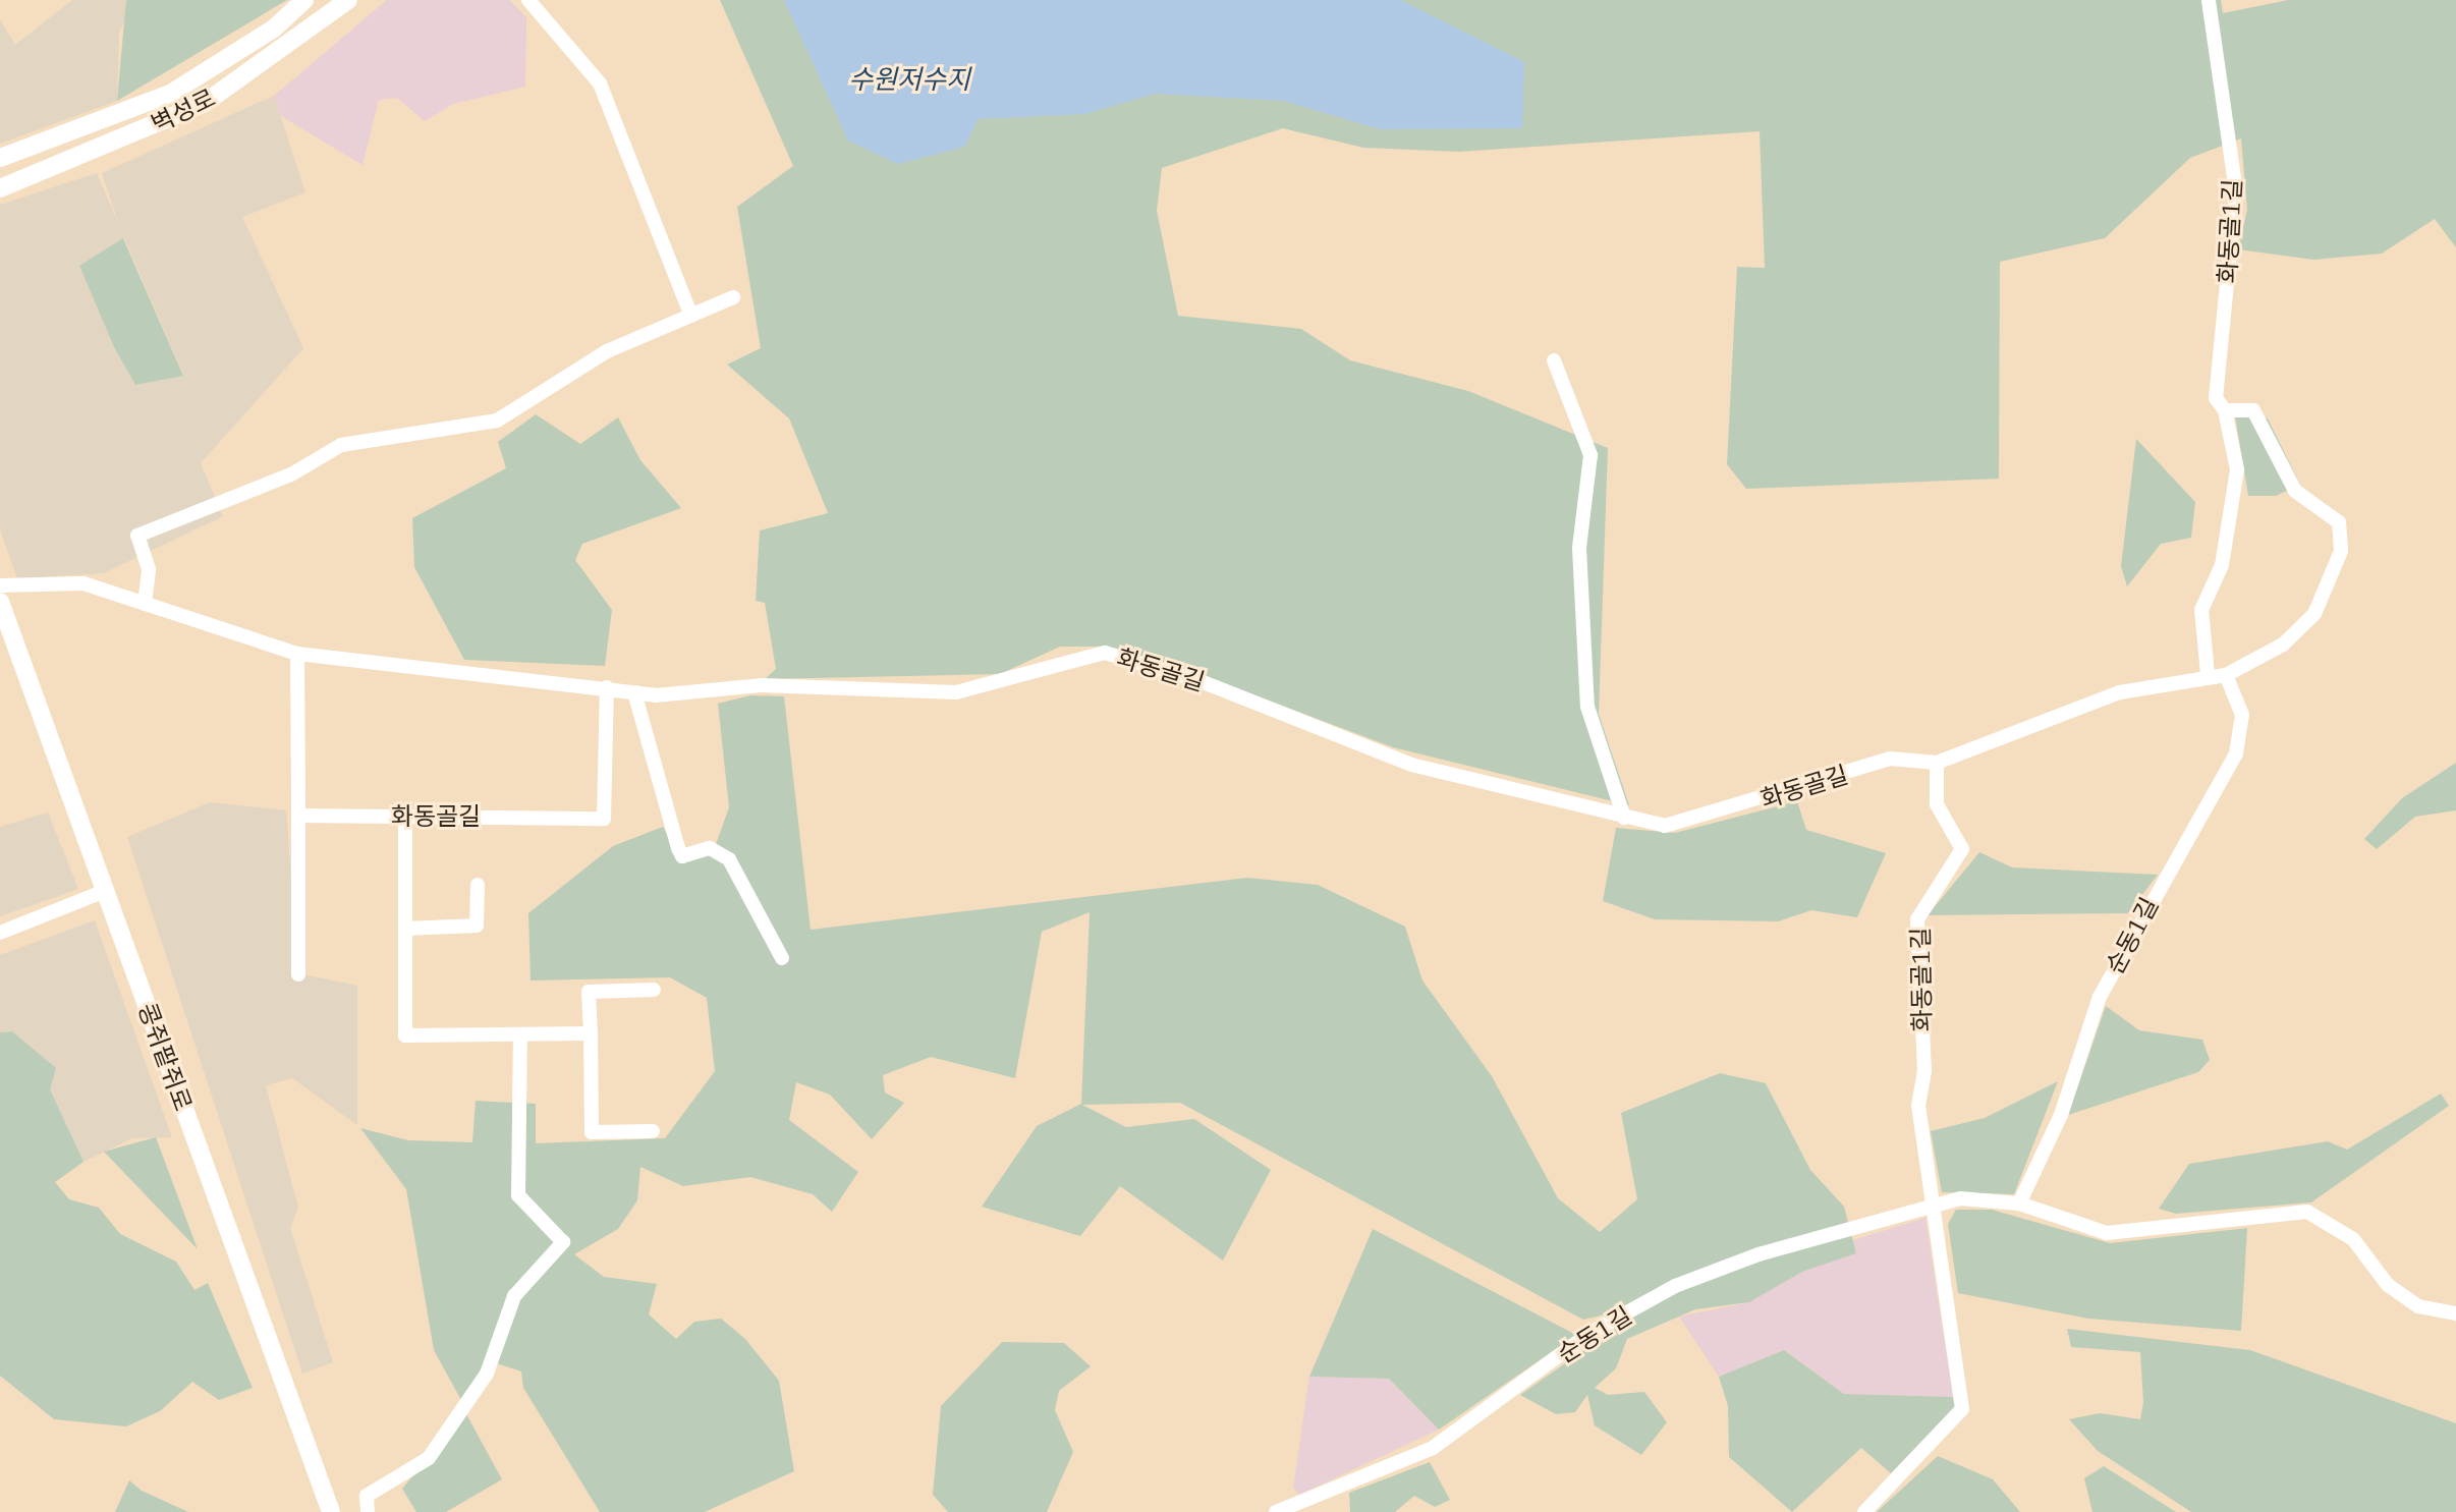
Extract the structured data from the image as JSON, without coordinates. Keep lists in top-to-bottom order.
{
  "streets": {
    "main road": ["벽성로", "콩쥐팥쥐로"],
    "street": ["화동골1길", "화동골길", "순동1길"]
  },
  "crossings": [
    ["화동골1길", "화동골길"],
    ["화동골1길", "순동1길"]
  ],
  "water": ["수원저수지"]
}
